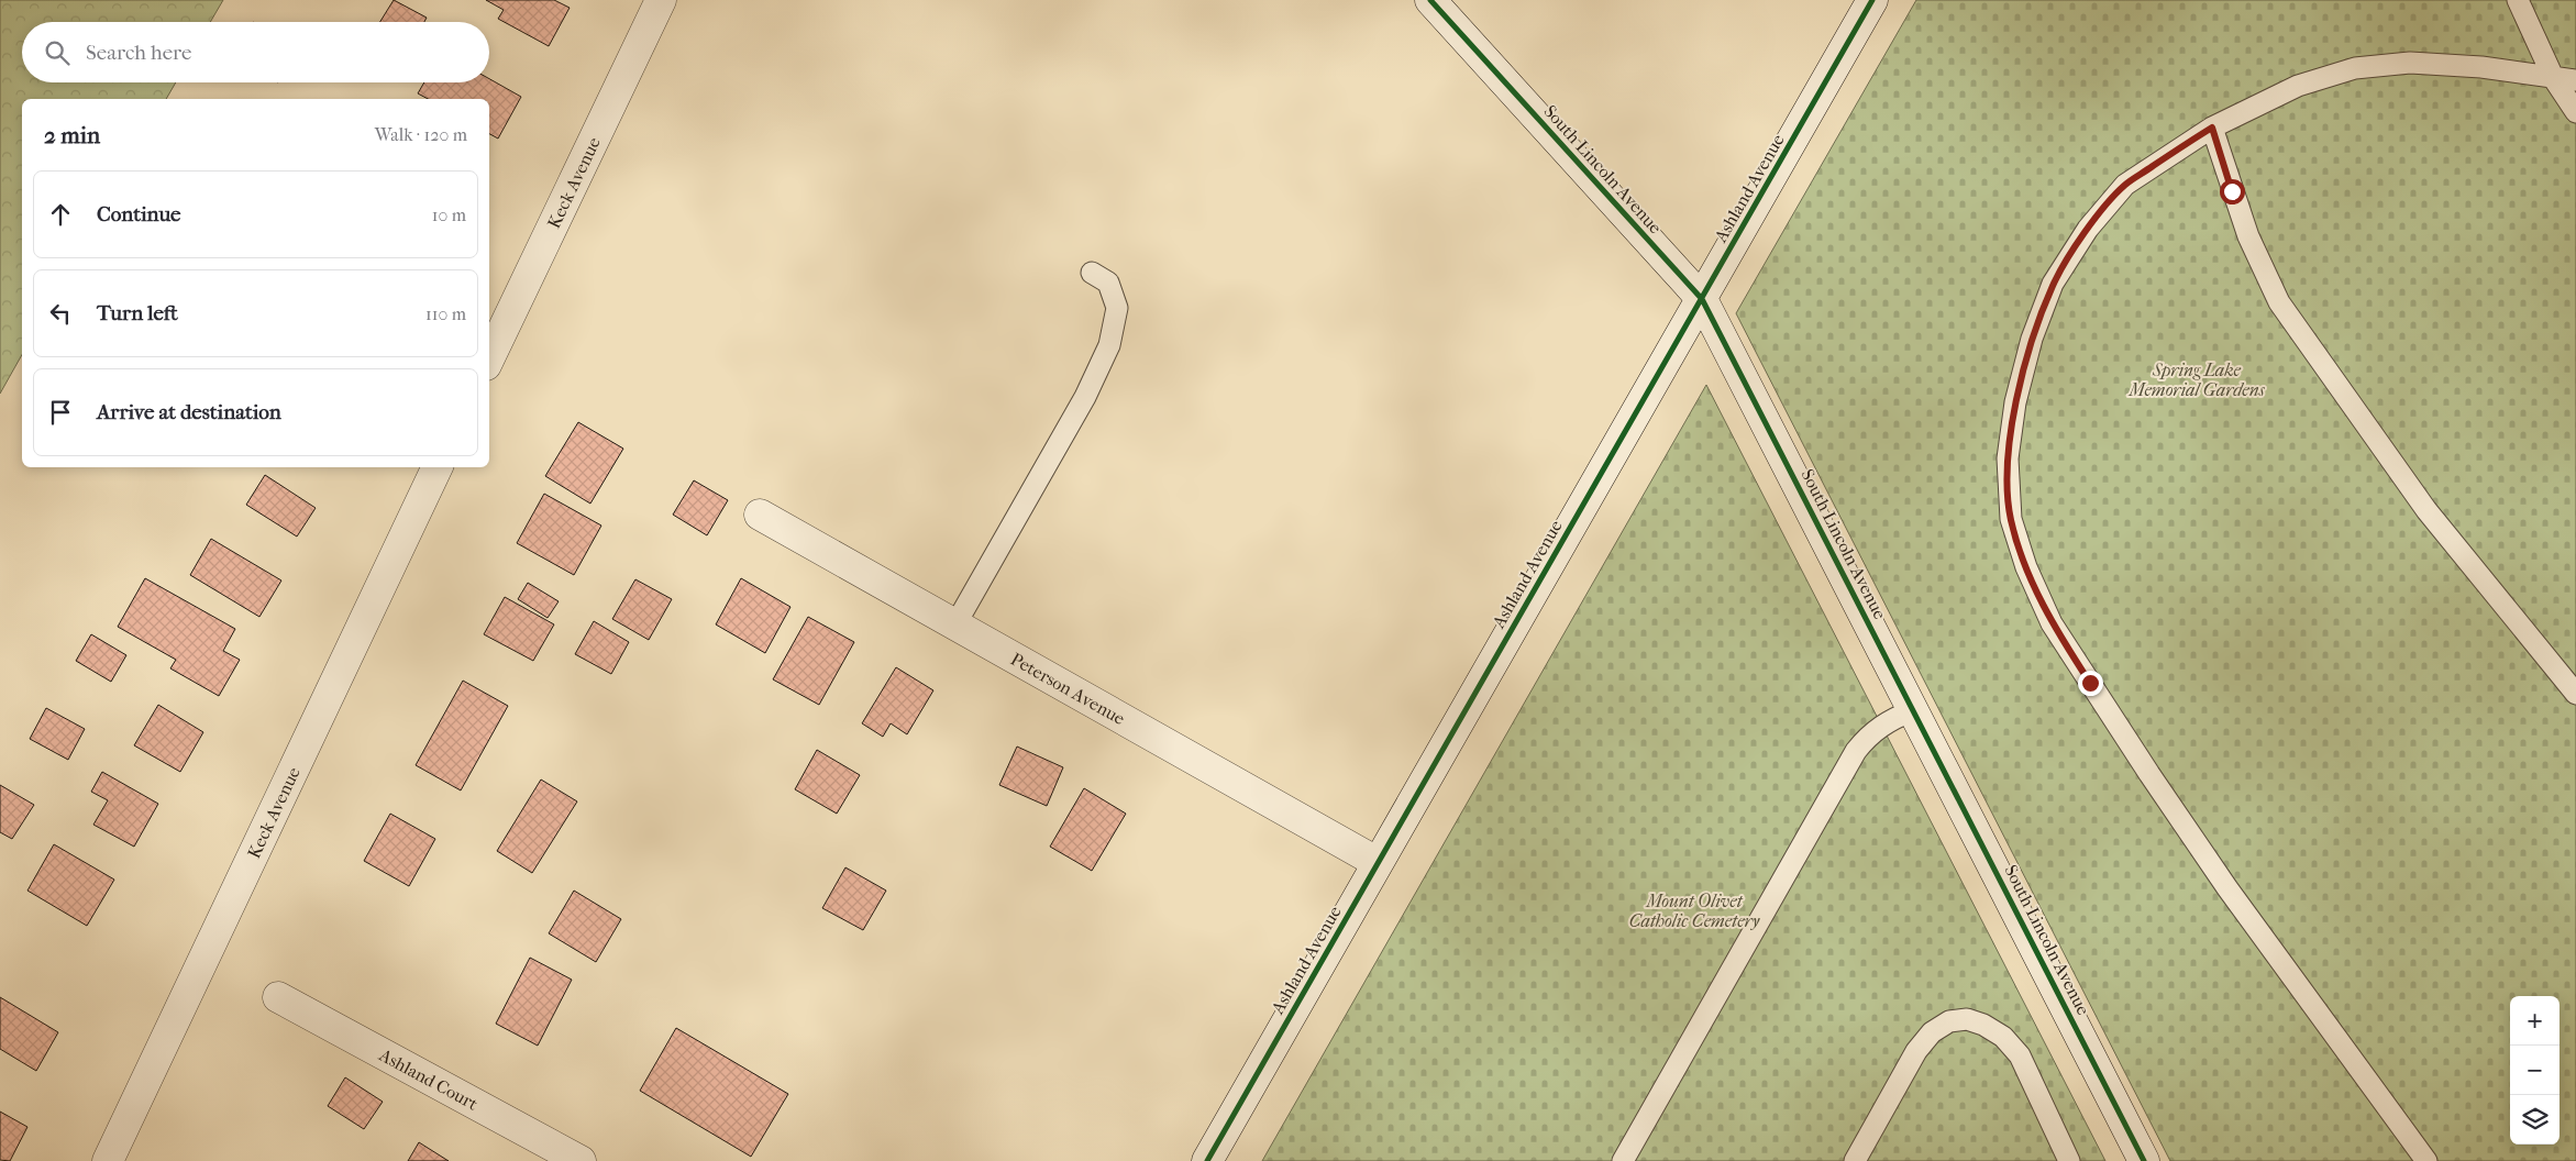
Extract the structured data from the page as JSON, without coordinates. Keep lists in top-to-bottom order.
{
  "streets": {
    "street": [
      "South Lincoln Avenue",
      "Keck Avenue",
      "Ashland Avenue",
      "Peterson Avenue",
      "Ashland Court"
    ]
  },
  "crossings": [
    ["South Lincoln Avenue", "Ashland Avenue"],
    ["Ashland Avenue", "Peterson Avenue"]
  ],
  "parks": ["Spring Lake Memorial Gardens", "Mount Olivet Catholic Cemetery"],
  "page": {
    "search": "Search here",
    "heading": ["2 min", "Walk · 120 m"],
    "list": [
      ["Continue", "10 m"],
      ["Turn left", "110 m"],
      "Arrive at destination"
    ],
    "map_buttons": ["+", "−"]
  }
}
